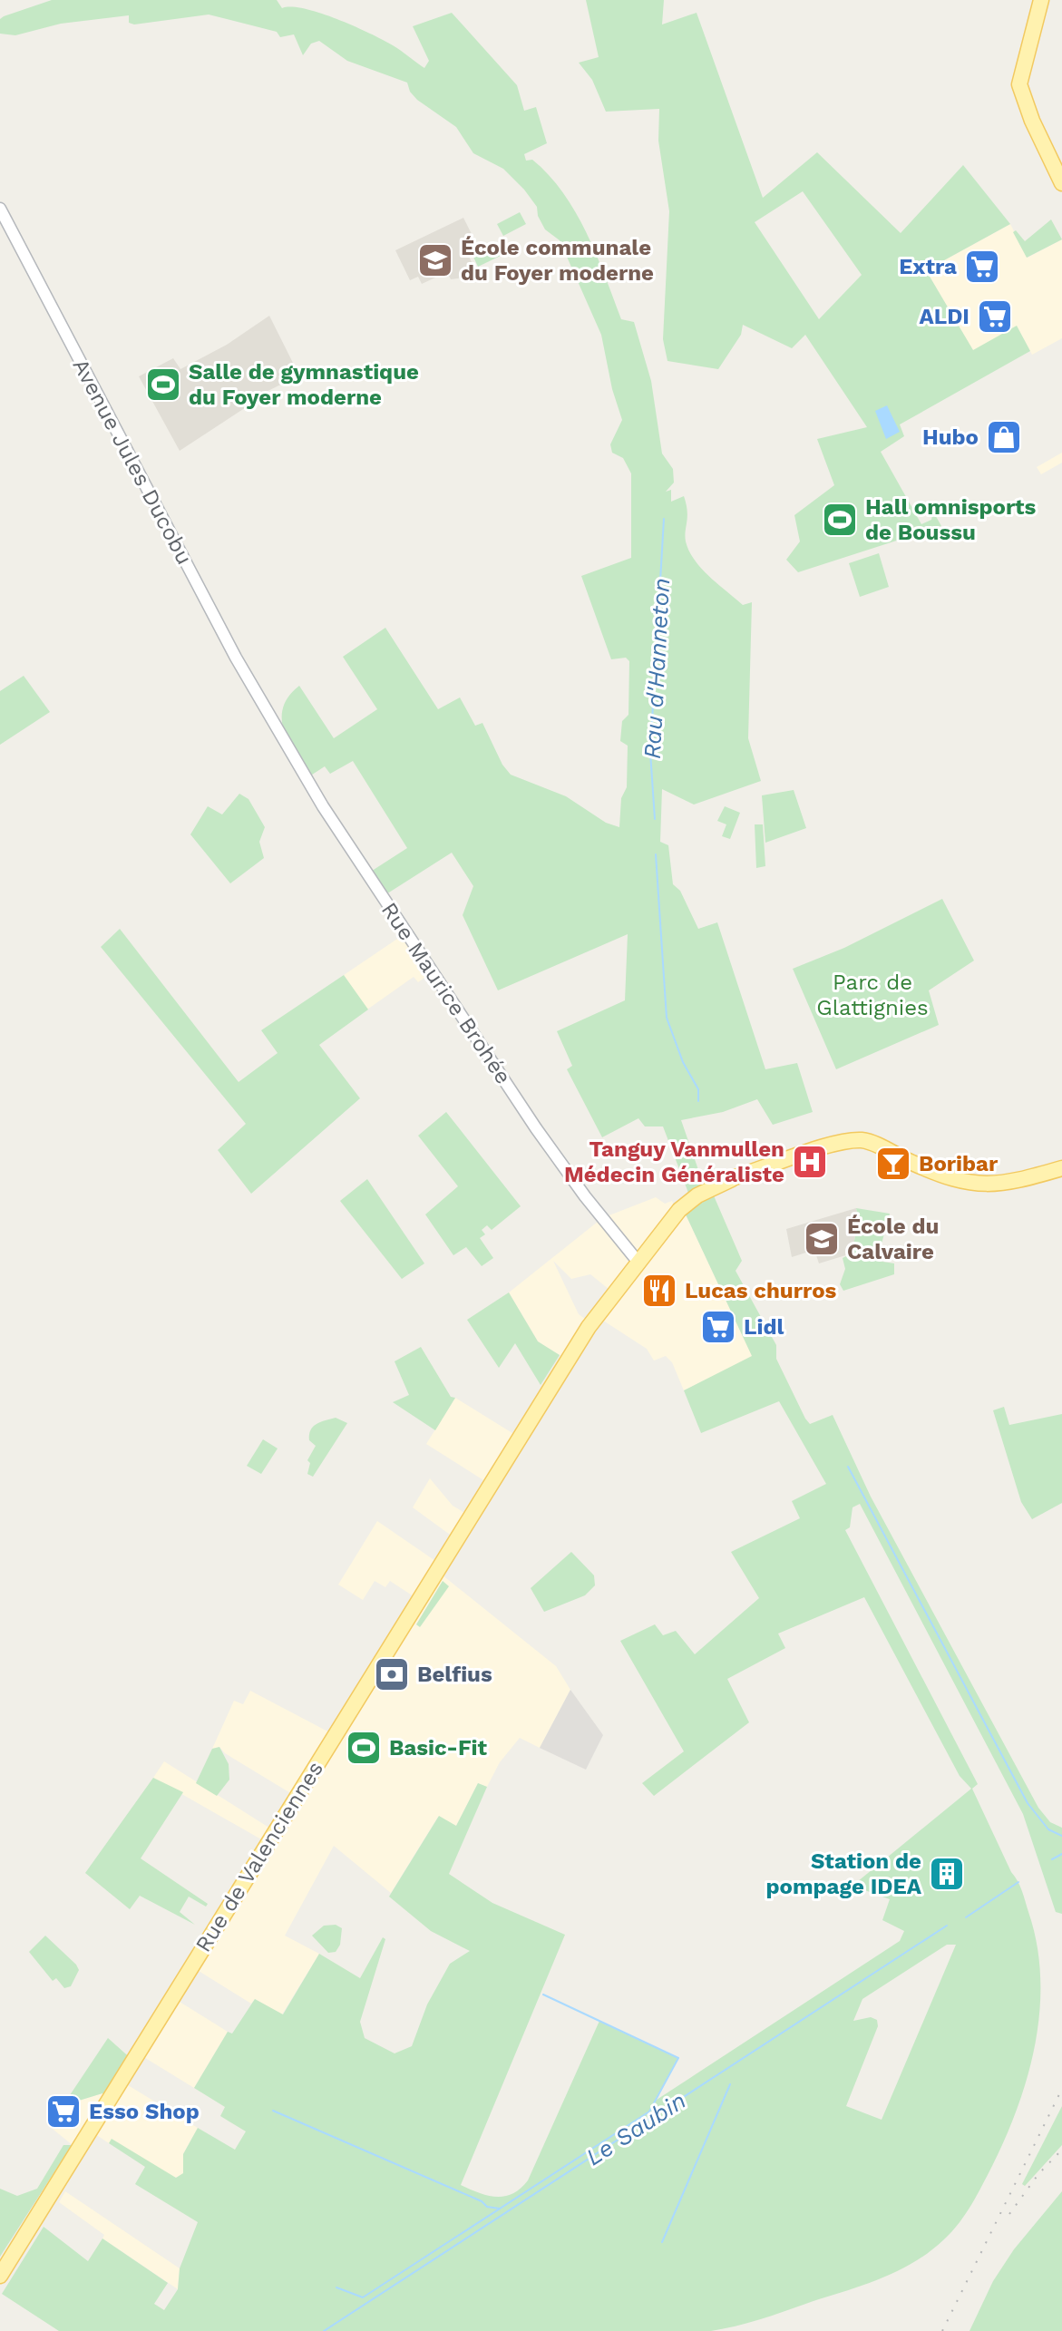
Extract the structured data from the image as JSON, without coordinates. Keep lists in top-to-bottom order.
{
  "streets": {
    "main road": ["Rue de Valenciennes"],
    "street": ["Avenue Jules Ducobu", "Rue Maurice Brohée"]
  },
  "crossings": [
    ["Avenue Jules Ducobu", "Rue Maurice Brohée"],
    ["Rue Maurice Brohée", "Rue de Valenciennes"]
  ],
  "water": ["Rau d'Hanneton", "Le Saubin"],
  "parks": ["Parc de Glattignies"],
  "places": {
    "school or university": ["École communale du Foyer moderne", "École du Calvaire"],
    "supermarket": [
      "Extra",
      "ALDI",
      "Lidl",
      "Esso Shop"
    ],
    "sports": ["Salle de gymnastique du Foyer moderne", "Hall omnisports de Boussu", "Basic-Fit"],
    "shop": ["Hubo"],
    "hospital": ["Tanguy Vanmullen Médecin Généraliste"],
    "bar": ["Boribar"],
    "restaurant": ["Lucas churros"],
    "bank": ["Belfius"],
    "building": ["Station de pompage IDEA"]
  }
}
